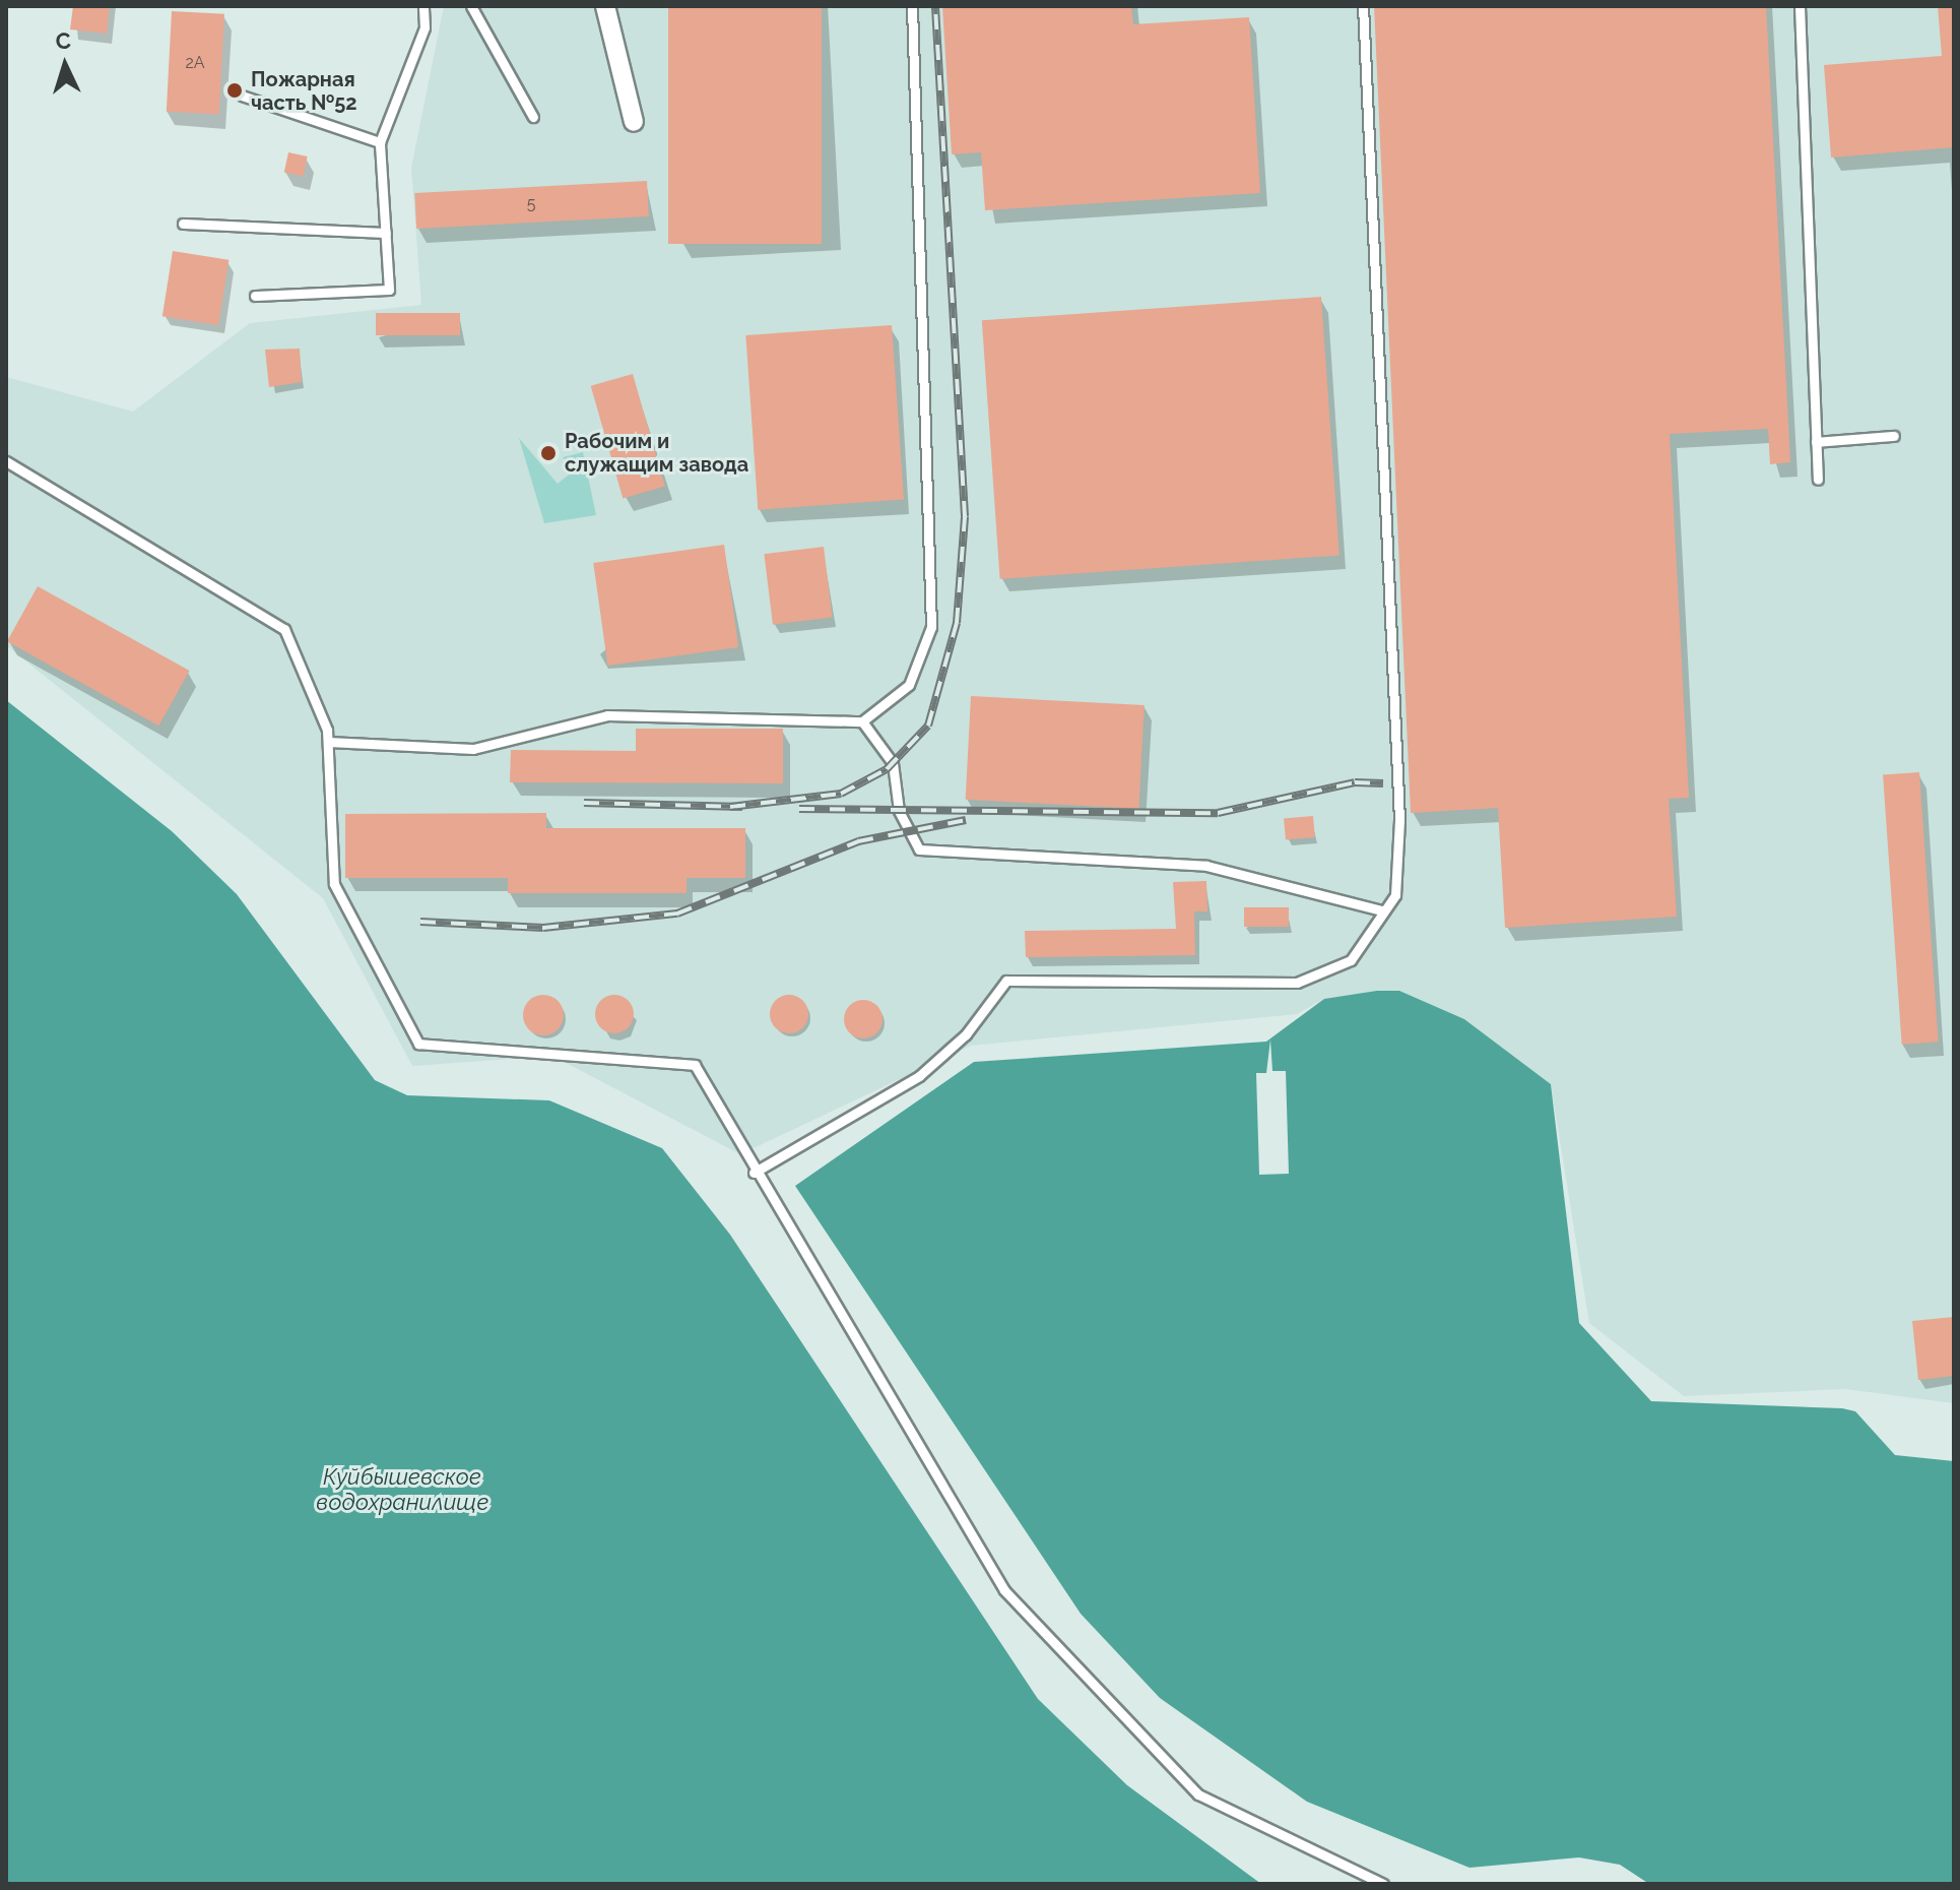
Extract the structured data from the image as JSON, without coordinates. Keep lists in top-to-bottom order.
{
  "water": ["Куйбышевское водохранилище"],
  "places": ["Пожарная часть №52", "Рабочим и служащим завода"],
  "house_numbers": ["2А", "5"],
  "north": "top"
}
